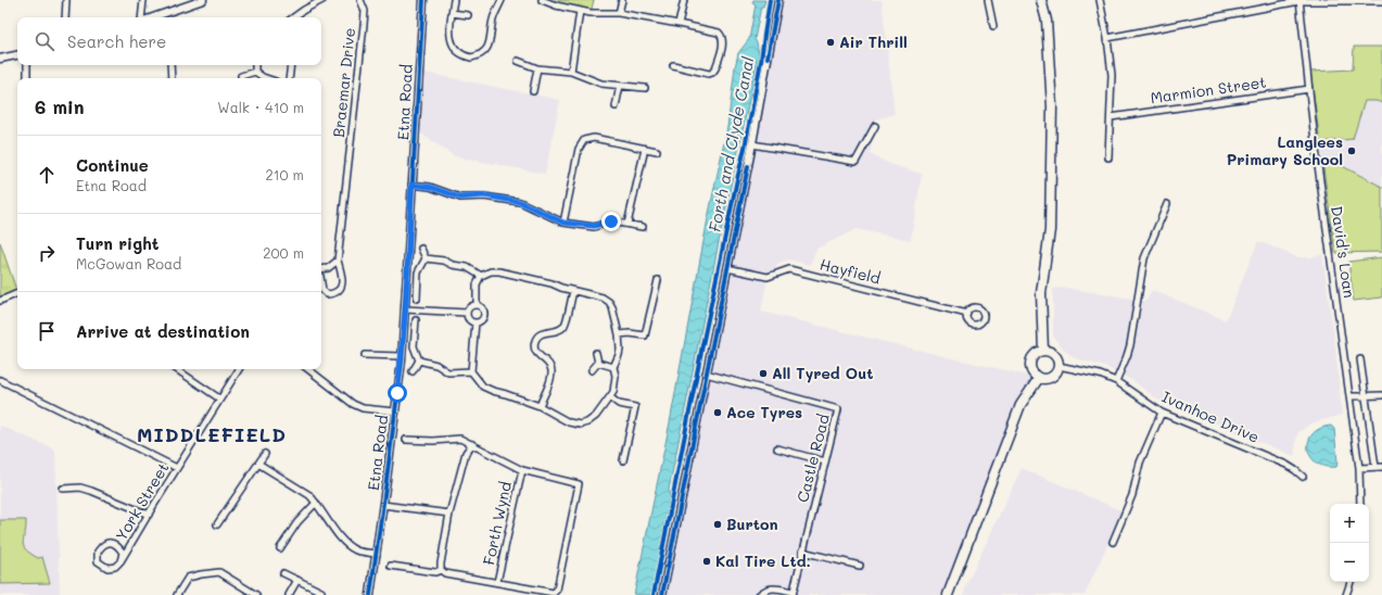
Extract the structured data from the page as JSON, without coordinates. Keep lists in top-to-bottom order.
{
  "streets": {
    "street": [
      "Braemar Drive",
      "Marmion Street",
      "Etna Road",
      "David's Loan",
      "Hayfield",
      "Ivanhoe Drive",
      "Castle Road",
      "York Street",
      "Forth Wynd"
    ]
  },
  "crossings": [
    ["Marmion Street", "David's Loan"]
  ],
  "districts": ["MIDDLEFIELD"],
  "water": ["Forth and Clyde Canal"],
  "places": [
    "Air Thrill",
    "Langlees Primary School",
    "All Tyred Out",
    "Ace Tyres",
    "Burton",
    "Kal Tire Ltd."
  ],
  "page": {
    "search": "Search here",
    "heading": ["6 min", "Walk · 410 m"],
    "list": [
      ["Continue", "Etna Road", "210 m"],
      ["Turn right", "McGowan Road", "200 m"],
      "Arrive at destination"
    ],
    "map_buttons": ["+", "−"]
  }
}
